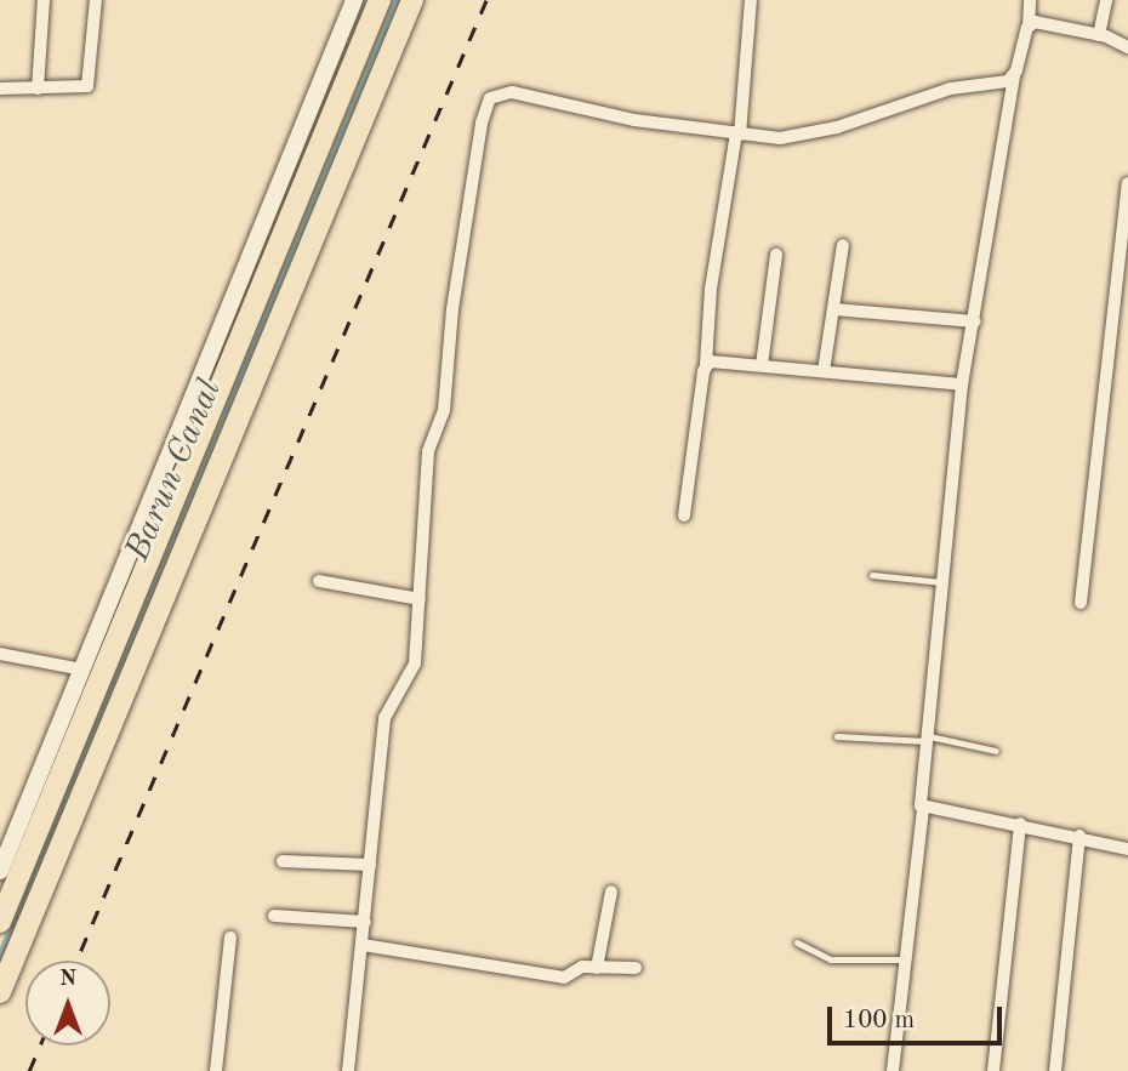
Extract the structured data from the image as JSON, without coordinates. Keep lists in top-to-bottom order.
{
  "water": ["Barun Canal"],
  "scale_bar": "100 m",
  "north": "top"
}
